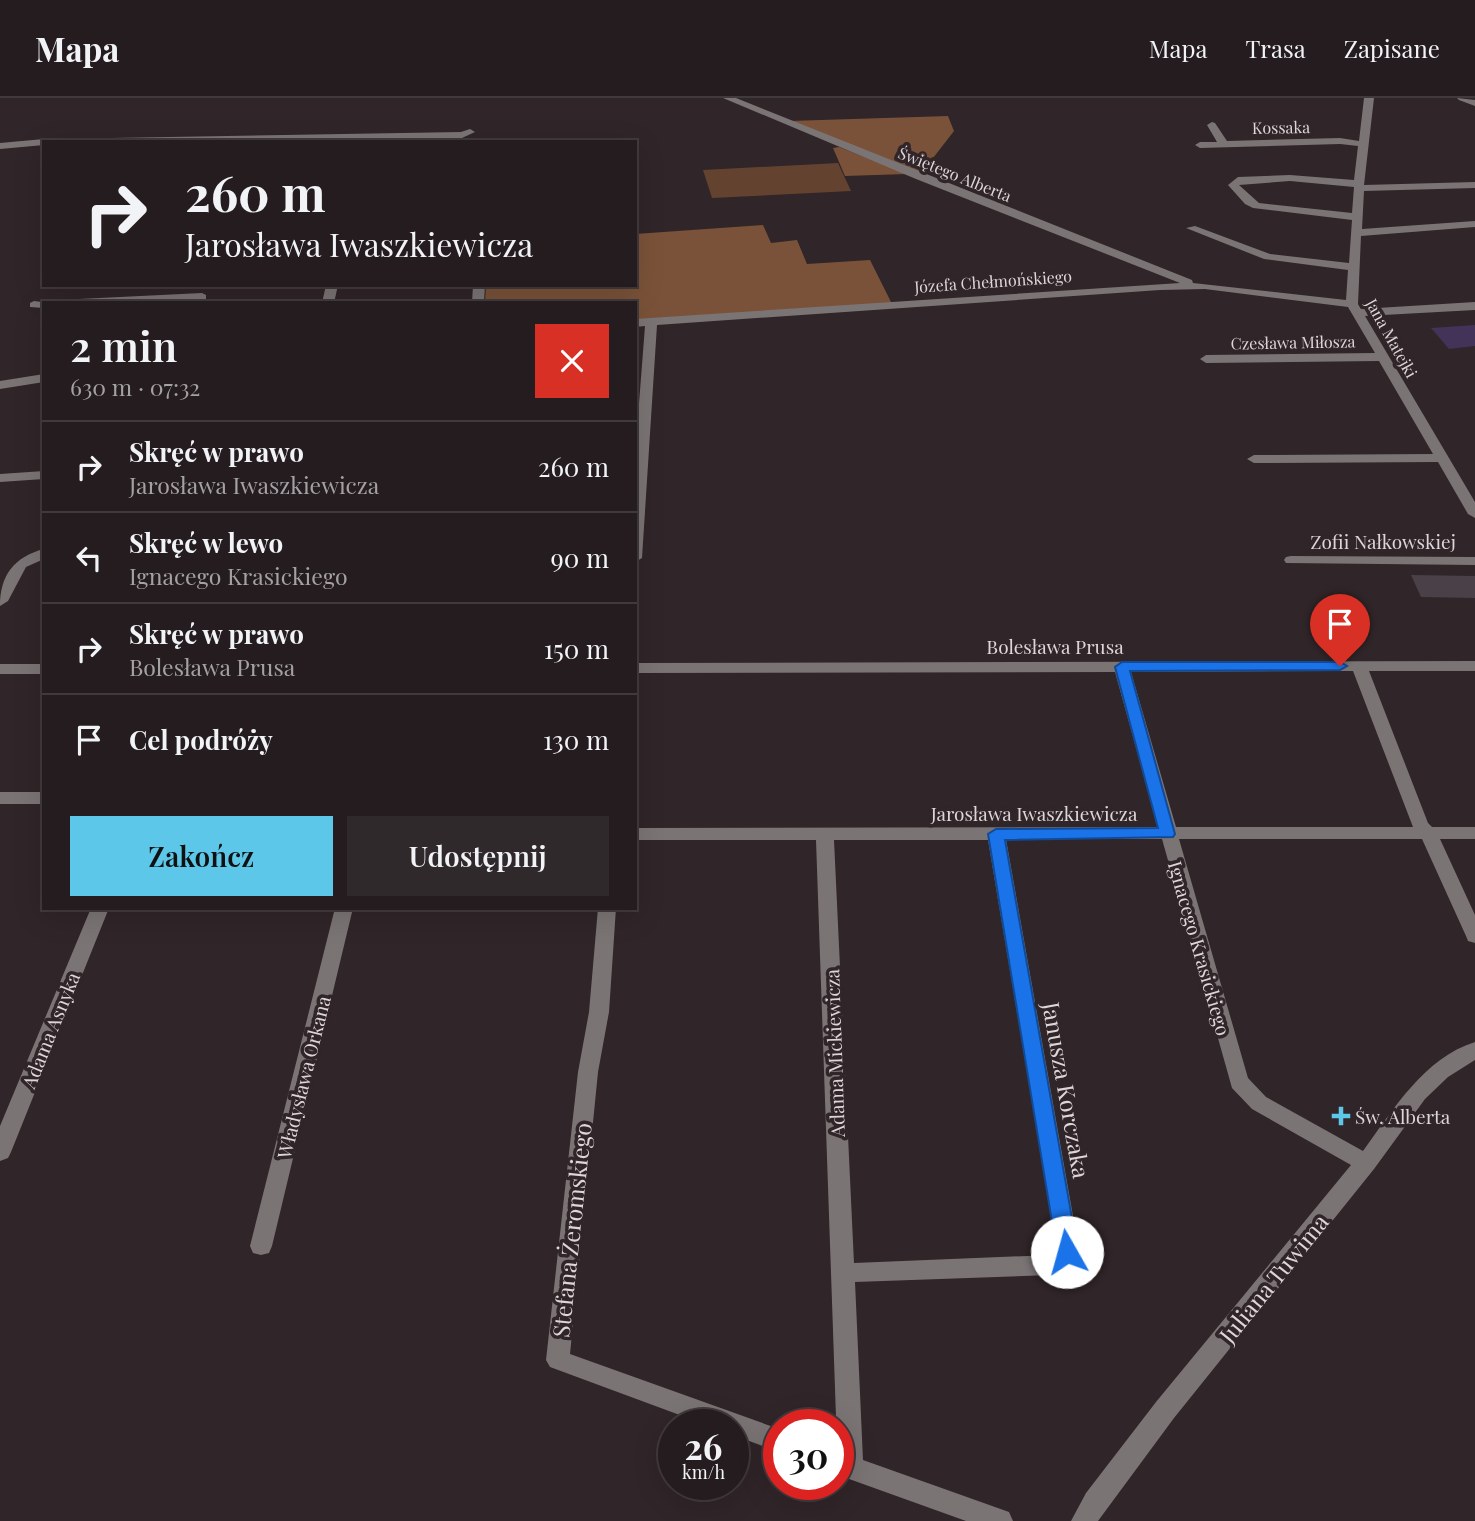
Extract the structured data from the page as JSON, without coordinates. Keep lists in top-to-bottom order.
{
  "streets": {
    "street": [
      "Kossaka",
      "Świętego Alberta",
      "Józefa Chełmońskiego",
      "Jana Matejki",
      "Czesława Miłosza",
      "Zofii Nałkowskiej",
      "Bolesława Prusa",
      "Jarosława Iwaszkiewicza",
      "Ignacego Krasickiego",
      "Adama Asnyka",
      "Adama Mickiewicza",
      "Władysława Orkana",
      "Janusza Korczaka",
      "Stefana Żeromskiego",
      "Juliana Tuwima"
    ]
  },
  "crossings": [
    ["Kossaka", "Jana Matejki"],
    ["Świętego Alberta", "Józefa Chełmońskiego"],
    ["Józefa Chełmońskiego", "Jana Matejki"],
    ["Jana Matejki", "Czesława Miłosza"],
    ["Bolesława Prusa", "Ignacego Krasickiego"],
    ["Jarosława Iwaszkiewicza", "Ignacego Krasickiego"],
    ["Jarosława Iwaszkiewicza", "Adama Mickiewicza"],
    ["Jarosława Iwaszkiewicza", "Janusza Korczaka"],
    ["Ignacego Krasickiego", "Juliana Tuwima"],
    ["Adama Mickiewicza", "Janusza Korczaka"]
  ],
  "places": {
    "health": ["Św. Alberta"]
  },
  "page": {
    "header": "Mapa",
    "nav": ["Mapa", "Trasa", "Zapisane"],
    "turn": ["260 m", "Jarosława Iwaszkiewicza"],
    "heading": ["2 min", "630 m · 07:32"],
    "list": [
      {
        "name": "Skręć w prawo",
        "note": "Jarosława Iwaszkiewicza",
        "value": "260 m"
      },
      {
        "name": "Skręć w lewo",
        "note": "Ignacego Krasickiego",
        "value": "90 m"
      },
      {
        "name": "Skręć w prawo",
        "note": "Bolesława Prusa",
        "value": "150 m"
      },
      {
        "name": "Cel podróży",
        "value": "130 m"
      }
    ],
    "buttons": ["Zakończ", "Udostępnij"],
    "speed": "26 km/h",
    "limit": "30"
  }
}
